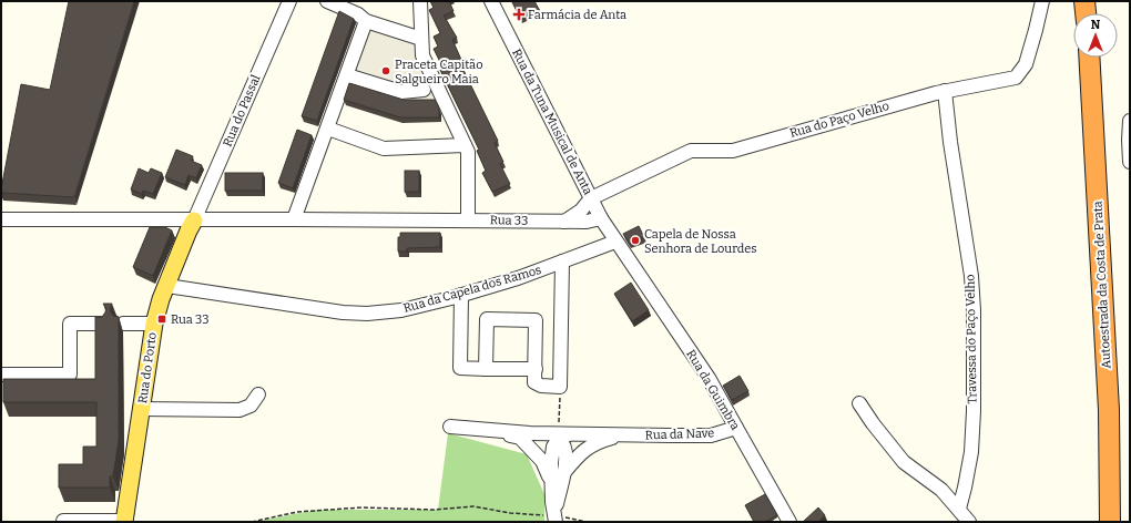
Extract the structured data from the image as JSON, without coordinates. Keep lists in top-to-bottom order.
{
  "streets": {
    "highway": ["Autoestrada da Costa de Prata"],
    "main road": ["Rua do Porto"],
    "street": [
      "Rua do Passal",
      "Rua do Paço Velho",
      "Rua da Tuna Musical de Anta",
      "Rua 33",
      "Rua da Capela dos Ramos",
      "Travessa do Paço Velho",
      "Rua da Guimbra",
      "Rua da Nave"
    ]
  },
  "crossings": [
    ["Rua do Passal", "Rua 33"],
    ["Rua do Passal", "Rua do Porto"],
    ["Rua do Paço Velho", "Rua da Tuna Musical de Anta"],
    ["Rua do Paço Velho", "Travessa do Paço Velho"],
    ["Rua da Tuna Musical de Anta", "Rua 33"],
    ["Rua da Tuna Musical de Anta", "Rua da Capela dos Ramos"],
    ["Rua da Tuna Musical de Anta", "Rua da Guimbra"],
    ["Rua 33", "Rua do Porto"],
    ["Rua da Capela dos Ramos", "Rua do Porto"],
    ["Rua da Capela dos Ramos", "Rua da Guimbra"],
    ["Rua da Guimbra", "Rua da Nave"]
  ],
  "places": {
    "health": ["Farmácia de Anta"],
    "other": ["Praceta Capitão Salgueiro Maia", "Capela de Nossa Senhora de Lourdes"],
    "transit": ["Rua 33"]
  },
  "north": "top"
}
